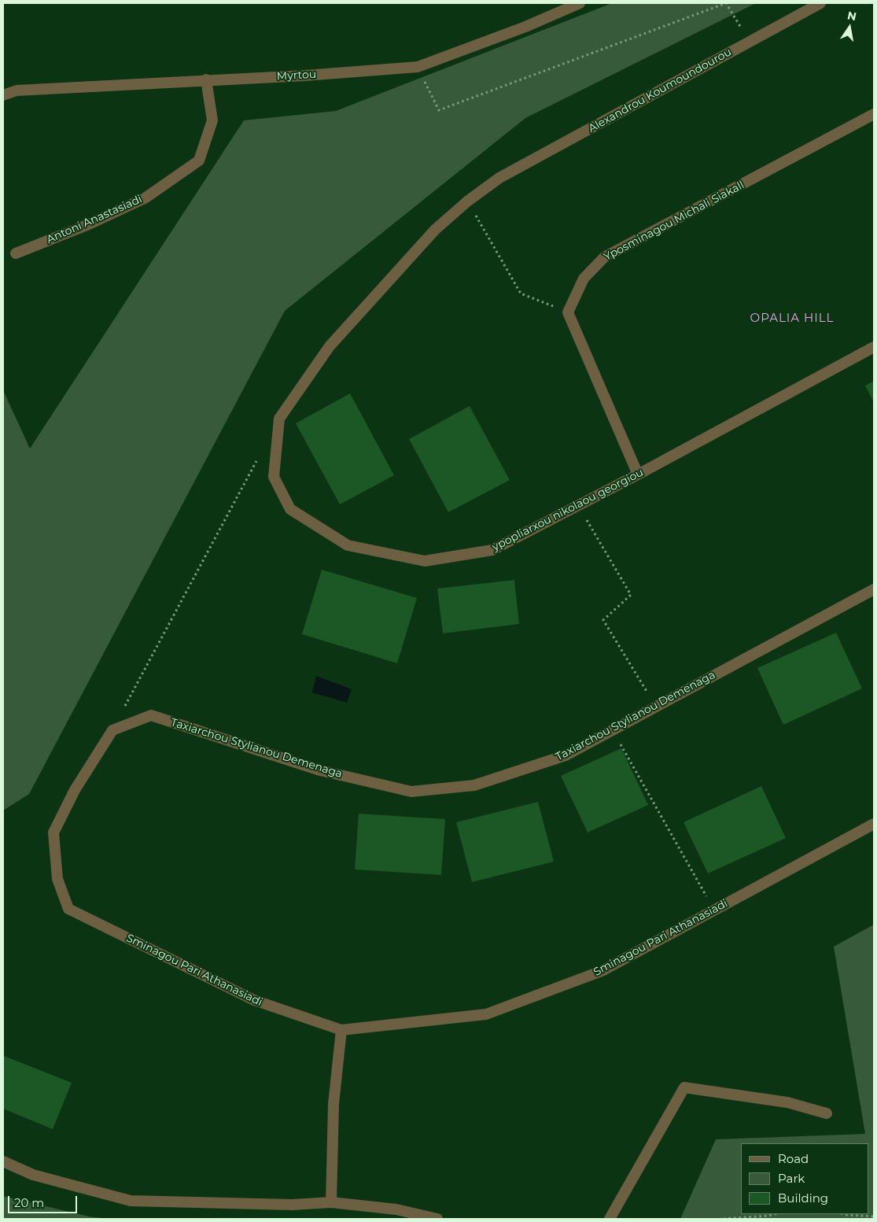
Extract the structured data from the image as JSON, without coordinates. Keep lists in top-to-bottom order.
{
  "streets": {
    "street": [
      "Myrtou",
      "Alexandrou Koumoundourou",
      "Antoni Anastasiadi",
      "Yposminagou Michali Siakall",
      "ypopliarxou nikolaou georgiou",
      "Taxiarchou Stylianou Demenaga",
      "Sminagou Pari Athanasiadi"
    ]
  },
  "crossings": [
    ["Myrtou", "Antoni Anastasiadi"],
    ["Alexandrou Koumoundourou", "ypopliarxou nikolaou georgiou"],
    ["Taxiarchou Stylianou Demenaga", "Sminagou Pari Athanasiadi"]
  ],
  "districts": ["OPALIA HILL"],
  "legend": ["Road", "Park", "Building"],
  "scale_bar": "20 m",
  "north": "top"
}
